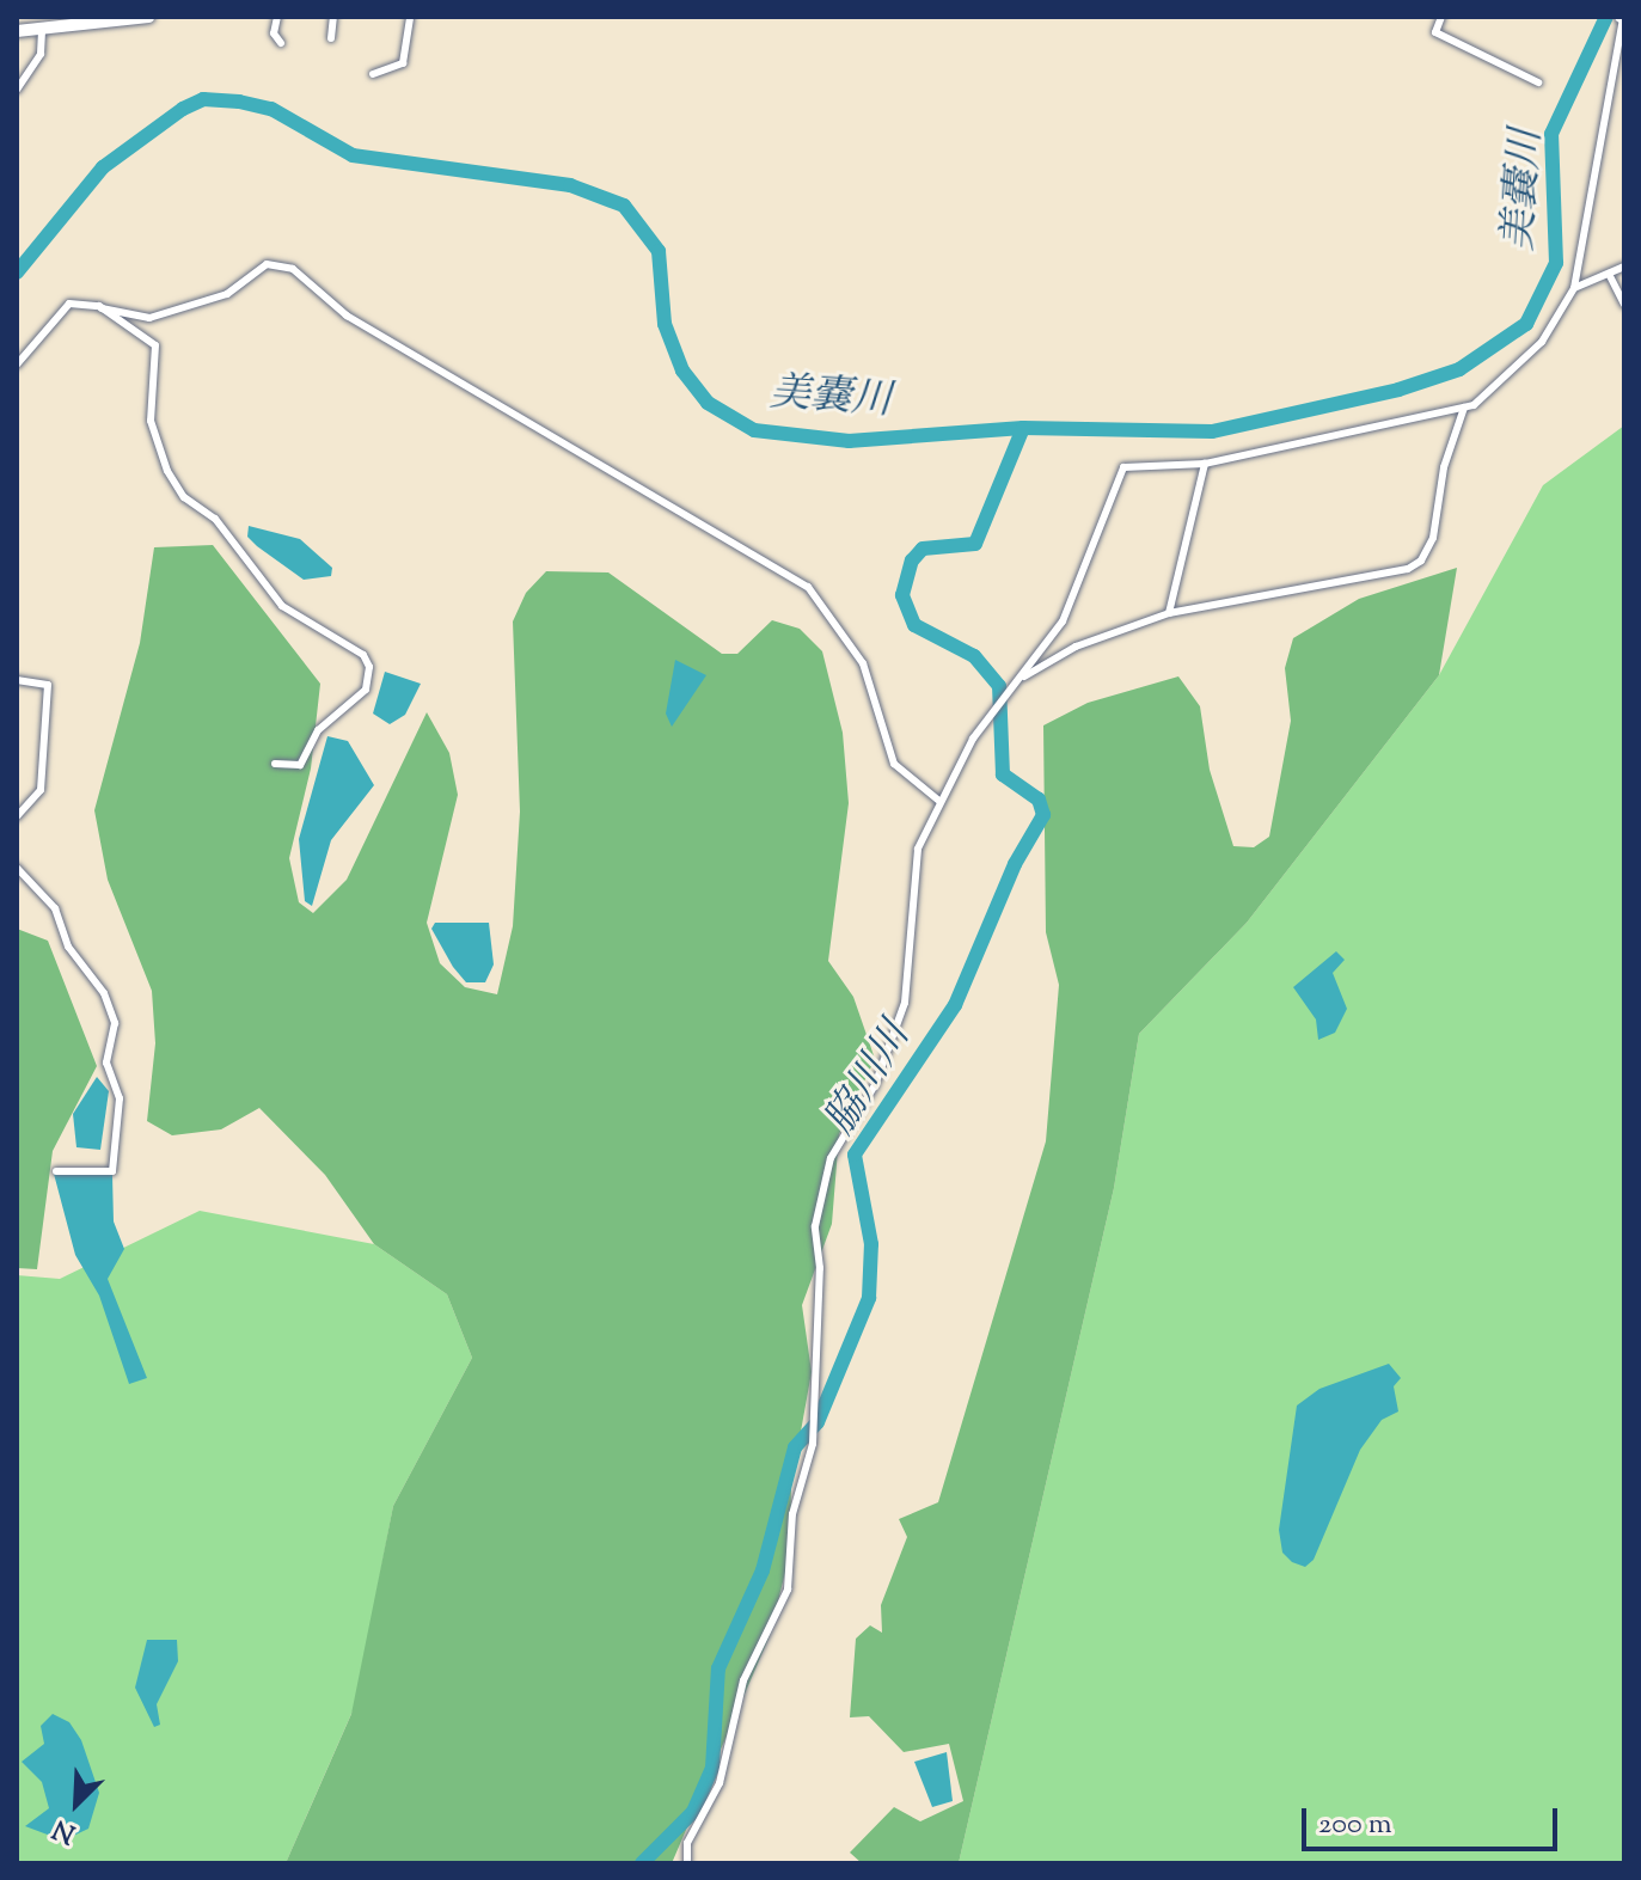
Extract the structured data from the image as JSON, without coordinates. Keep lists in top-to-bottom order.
{
  "water": ["美嚢川", "脇川川"],
  "scale_bar": "200 m",
  "north": "bottom left"
}
